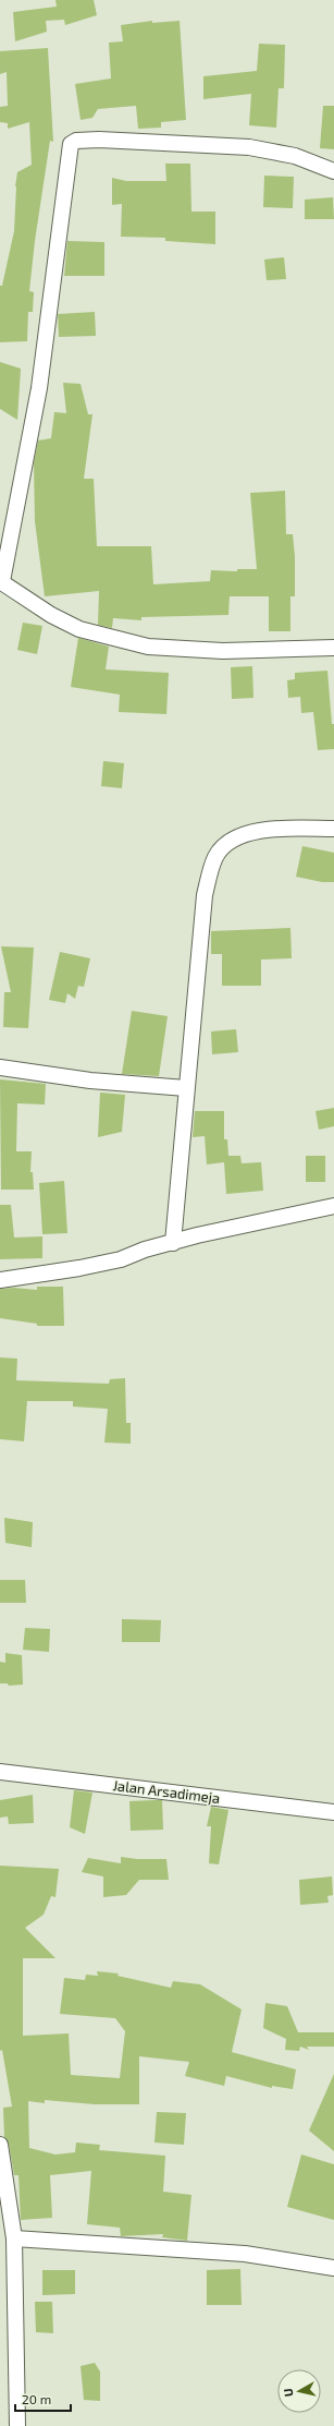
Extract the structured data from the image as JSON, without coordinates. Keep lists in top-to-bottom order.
{
  "streets": {
    "street": ["Jalan Arsadimeja"]
  },
  "scale_bar": "20 m",
  "north": "left"
}
